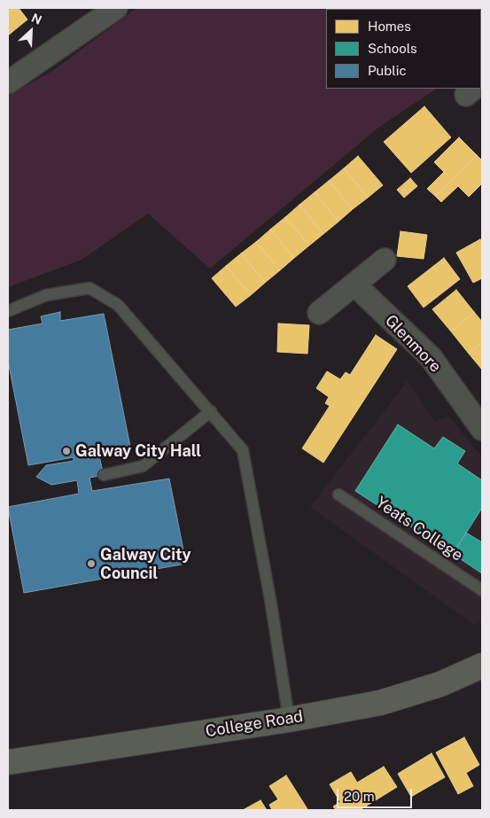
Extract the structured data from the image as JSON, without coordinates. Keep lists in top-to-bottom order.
{
  "streets": {
    "main road": ["College Road"],
    "street": ["Glenmore"],
    "lane": ["Yeats College"]
  },
  "places": ["Galway City Hall", "Galway City Council"],
  "legend": ["Homes", "Schools", "Public"],
  "scale_bar": "20 m",
  "north": "top right"
}
